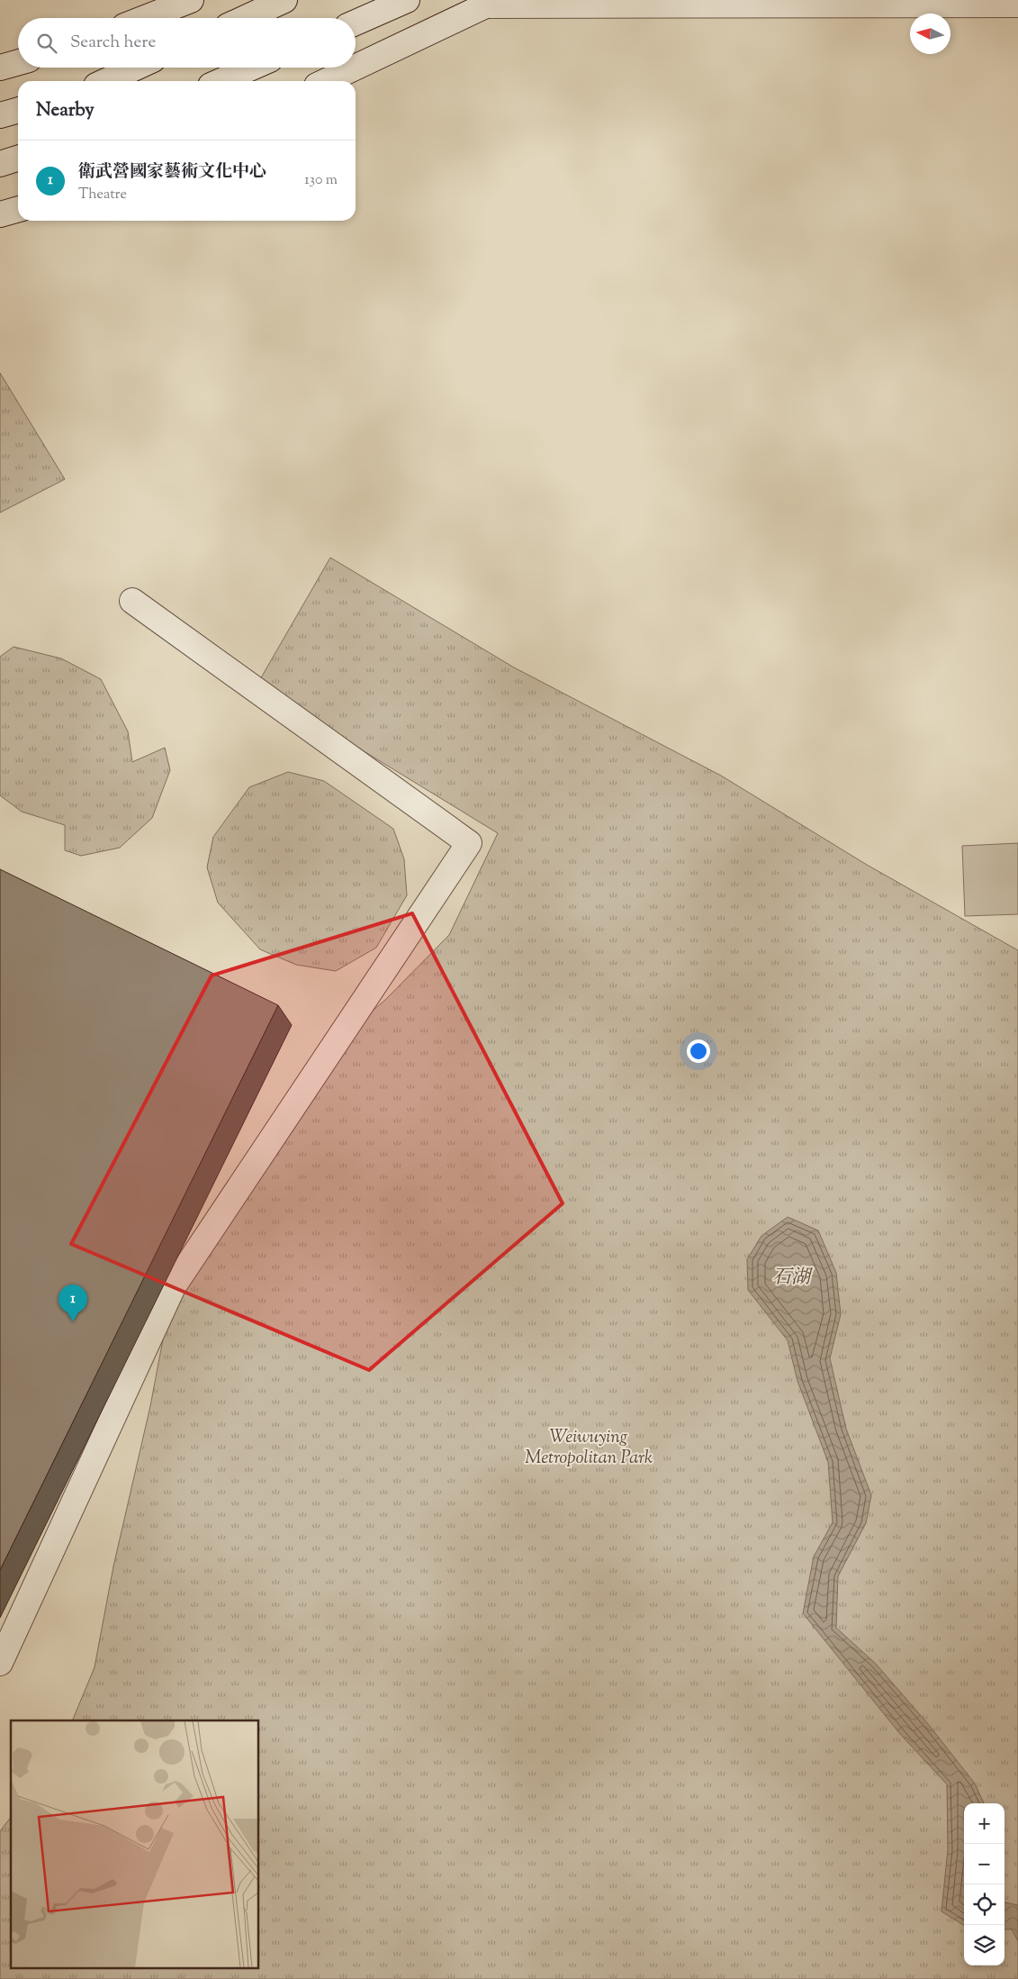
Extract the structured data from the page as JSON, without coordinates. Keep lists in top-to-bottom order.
{
  "water": ["石湖"],
  "parks": ["Weiwuying Metropolitan Park"],
  "north": "left",
  "page": {
    "search": "Search here",
    "heading": "Nearby",
    "list": [
      {
        "mark": "1",
        "name": "衛武營國家藝術文化中心",
        "note": "Theatre",
        "value": "130 m"
      }
    ],
    "pins": "1",
    "map_buttons": ["+", "−"]
  }
}
